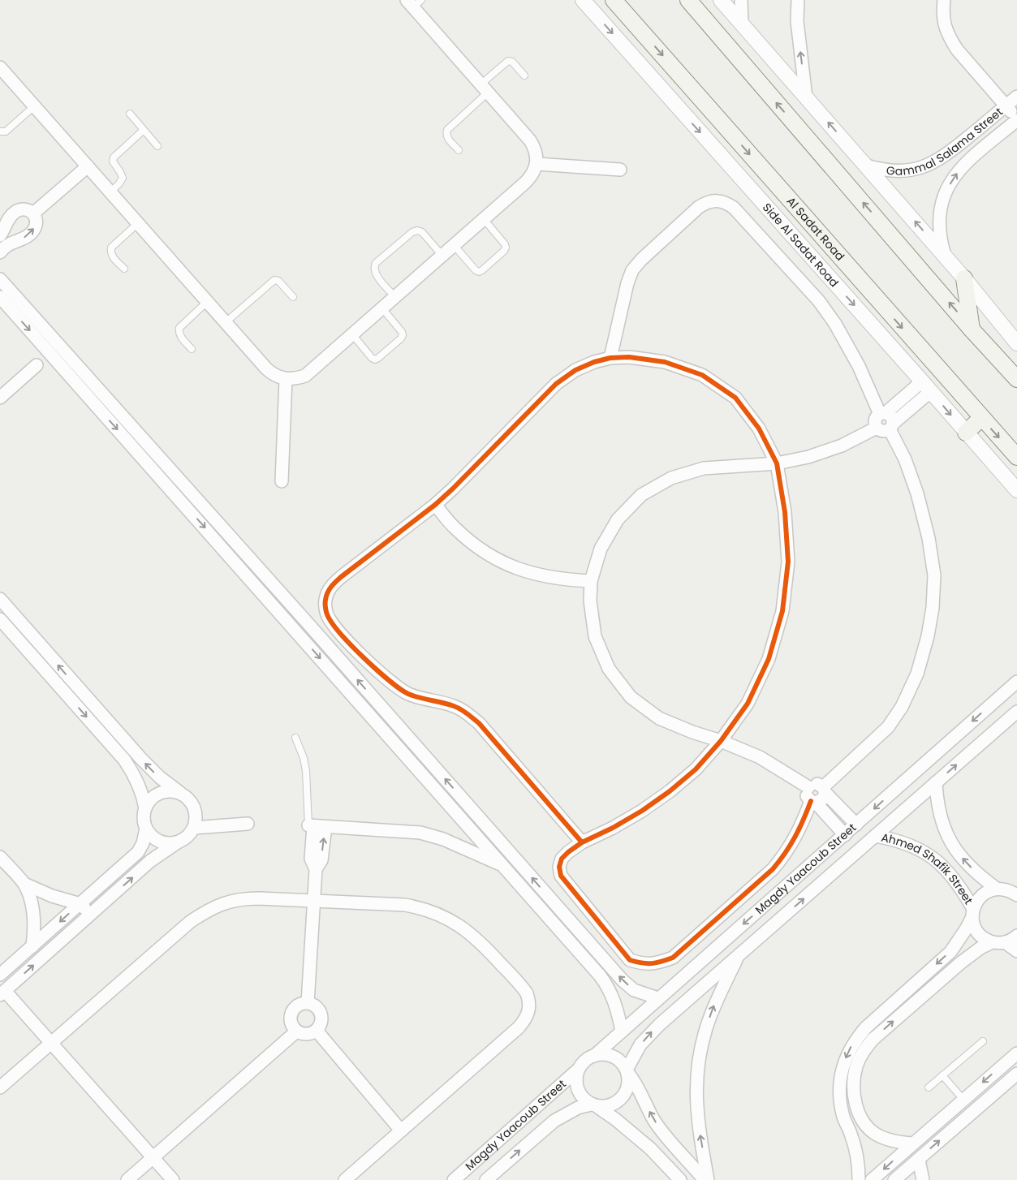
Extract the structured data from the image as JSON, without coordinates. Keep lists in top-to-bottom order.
{
  "streets": {
    "main road": ["Al Sadat Road"],
    "street": [
      "Gammal Salama Street",
      "Side Al Sadat Road",
      "Magdy Yaacoub Street",
      "Ahmed Shafik Street"
    ]
  },
  "crossings": [
    ["Magdy Yaacoub Street", "Ahmed Shafik Street"]
  ],
  "one_way": ["Gammal Salama Street"]
}
